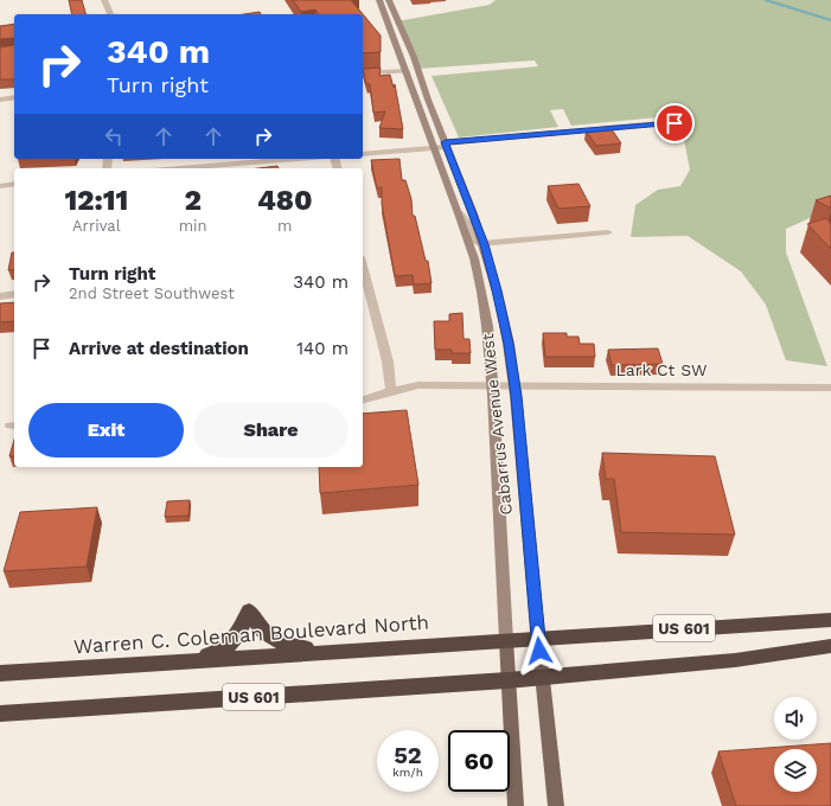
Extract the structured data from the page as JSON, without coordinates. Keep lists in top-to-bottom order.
{
  "streets": {
    "highway": ["US 601", "Warren C. Coleman Boulevard North"],
    "main road": ["Cabarrus Avenue West"],
    "street": ["Lark Ct SW"]
  },
  "crossings": [
    ["Lark Ct SW", "Cabarrus Avenue West"],
    ["Cabarrus Avenue West", "US 601"],
    ["Cabarrus Avenue West", "Warren C. Coleman Boulevard North"],
    ["US 601", "Warren C. Coleman Boulevard North"]
  ],
  "page": {
    "turn": ["340 m", "Turn right"],
    "eta": [
      "12:11",
      "Arrival",
      "2",
      "min",
      "480",
      "m"
    ],
    "list": [
      {
        "name": "Turn right",
        "note": "2nd Street Southwest",
        "value": "340 m"
      },
      {
        "name": "Arrive at destination",
        "value": "140 m"
      }
    ],
    "buttons": ["Exit", "Share"],
    "speed": "52 km/h",
    "limit": "60"
  }
}
